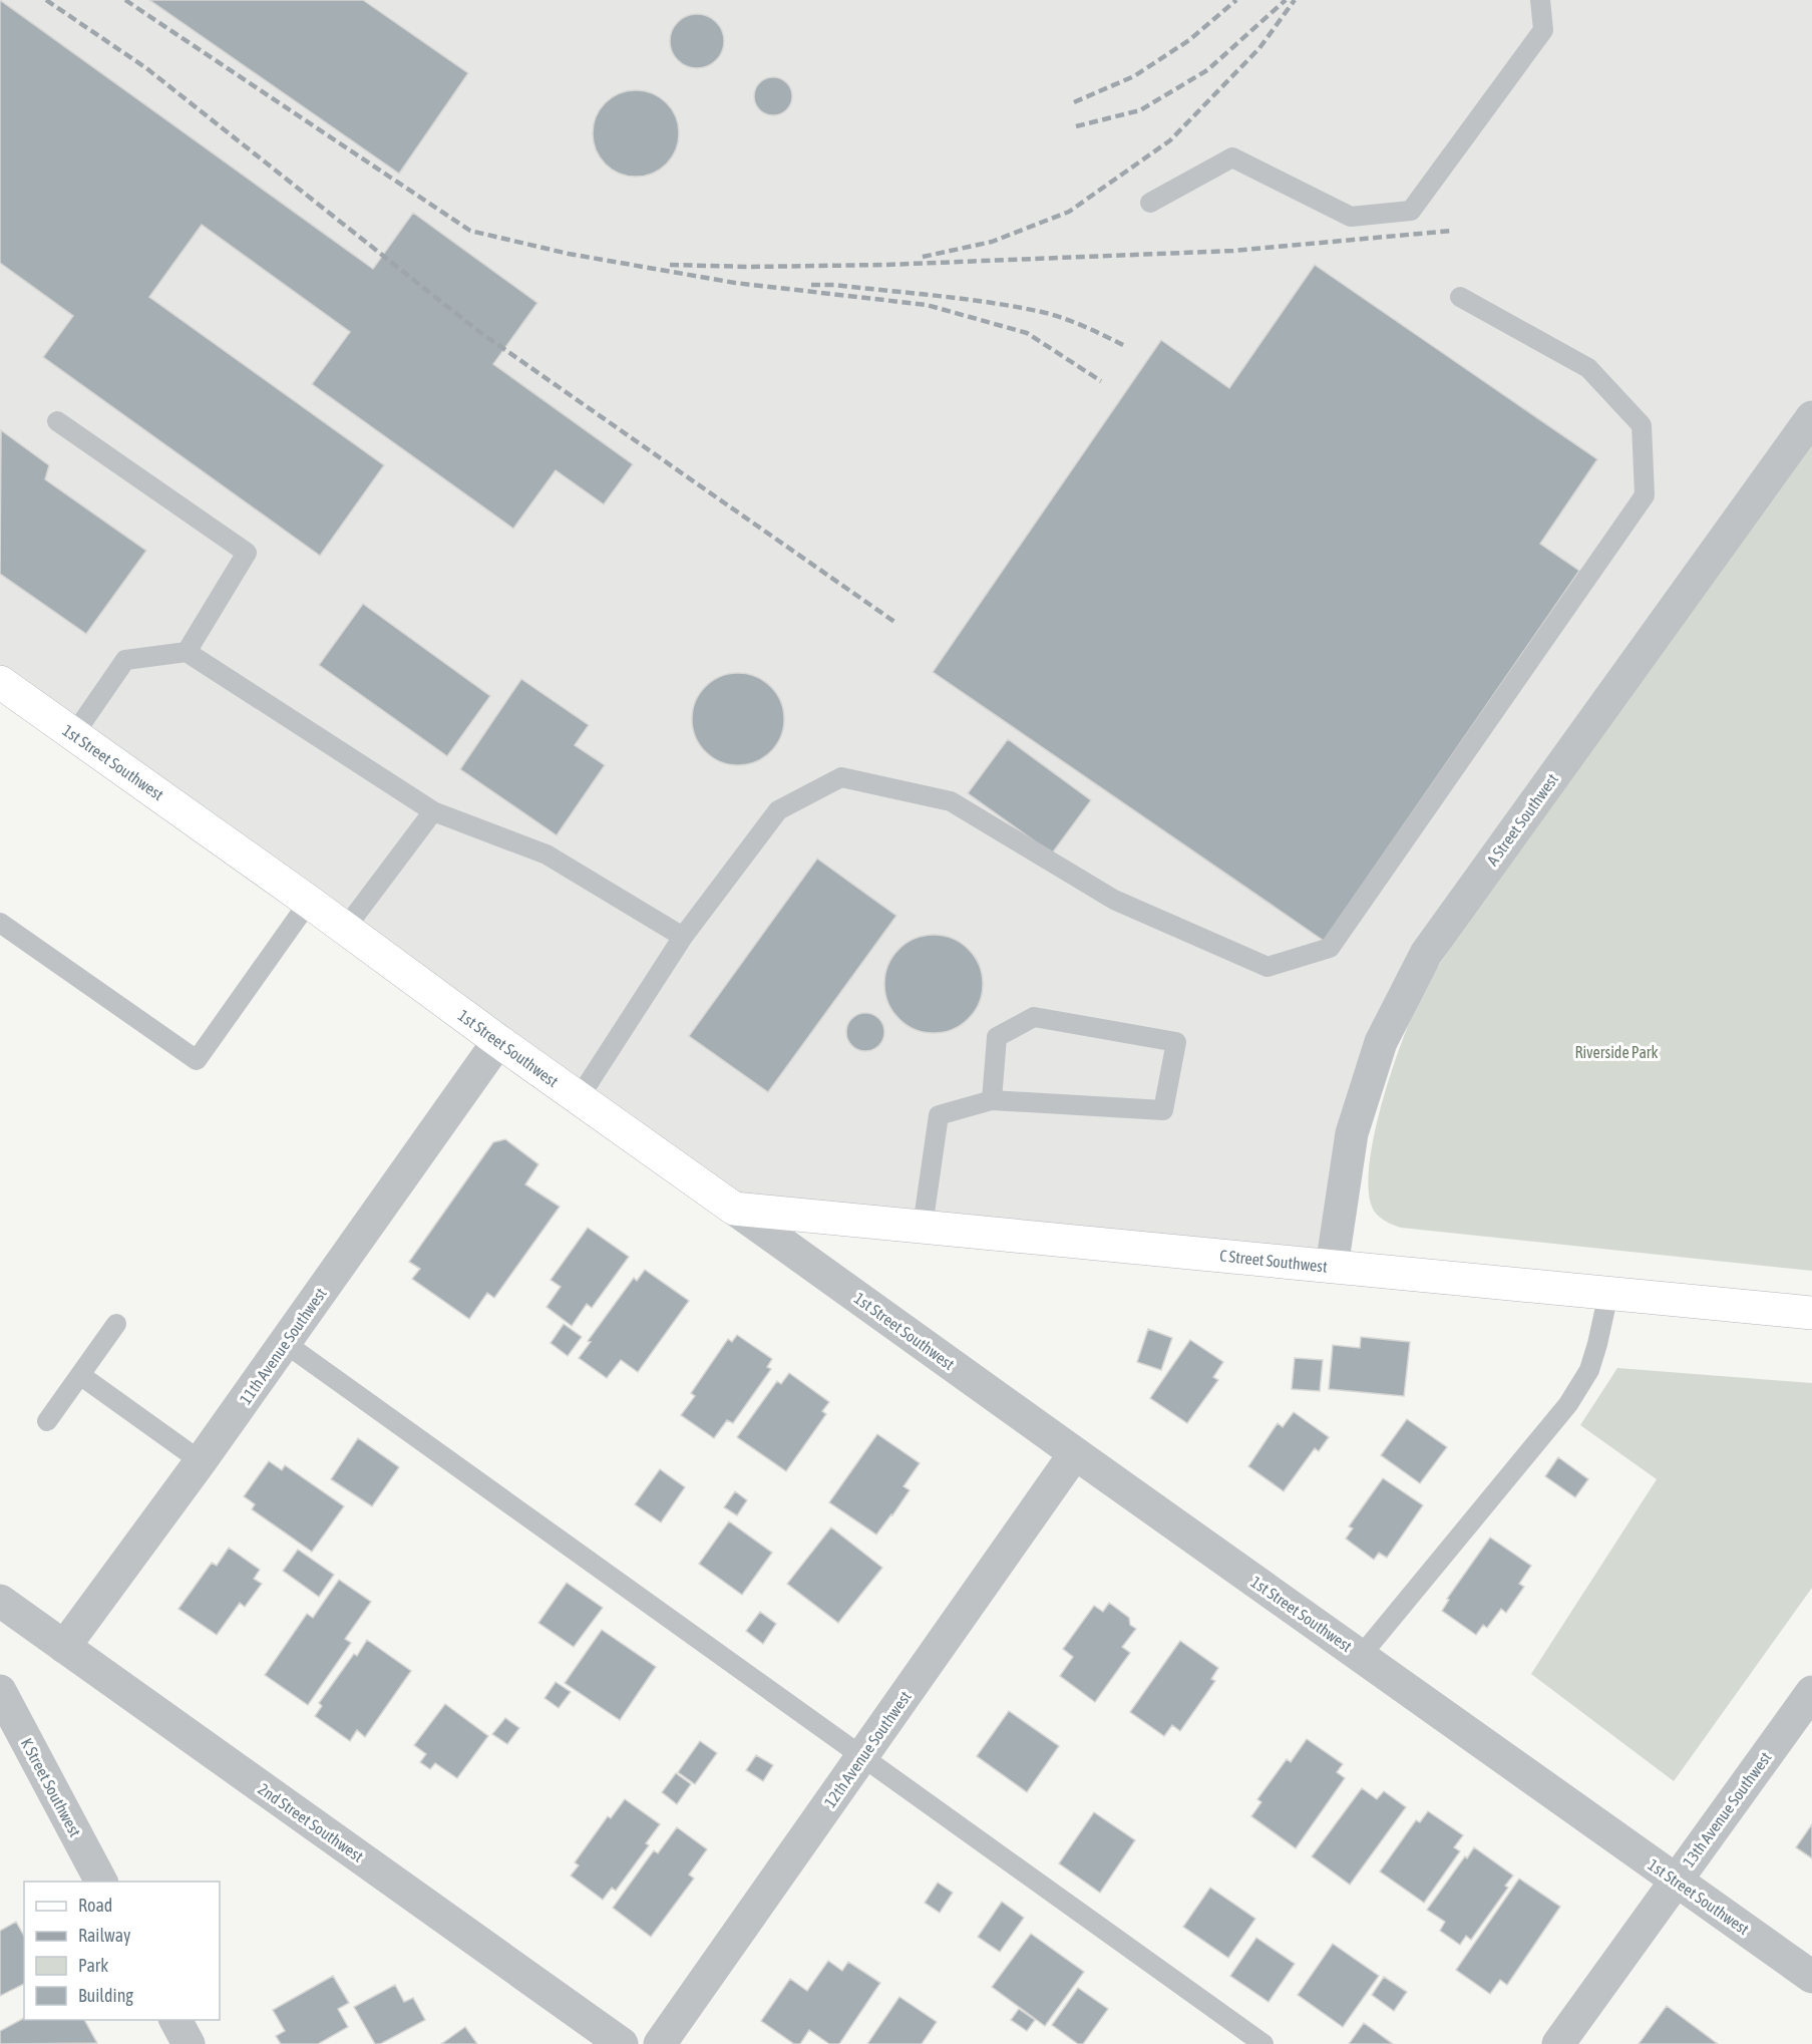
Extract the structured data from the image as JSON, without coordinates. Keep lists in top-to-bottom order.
{
  "streets": {
    "main road": ["1st Street Southwest", "C Street Southwest"],
    "street": [
      "A Street Southwest",
      "11th Avenue Southwest",
      "12th Avenue Southwest",
      "K Street Southwest",
      "13th Avenue Southwest",
      "2nd Street Southwest"
    ]
  },
  "crossings": [
    ["1st Street Southwest", "C Street Southwest"],
    ["1st Street Southwest", "11th Avenue Southwest"],
    ["1st Street Southwest", "12th Avenue Southwest"],
    ["1st Street Southwest", "13th Avenue Southwest"],
    ["A Street Southwest", "C Street Southwest"],
    ["11th Avenue Southwest", "2nd Street Southwest"]
  ],
  "parks": ["Riverside Park"],
  "legend": [
    "Road",
    "Railway",
    "Park",
    "Building"
  ]
}
